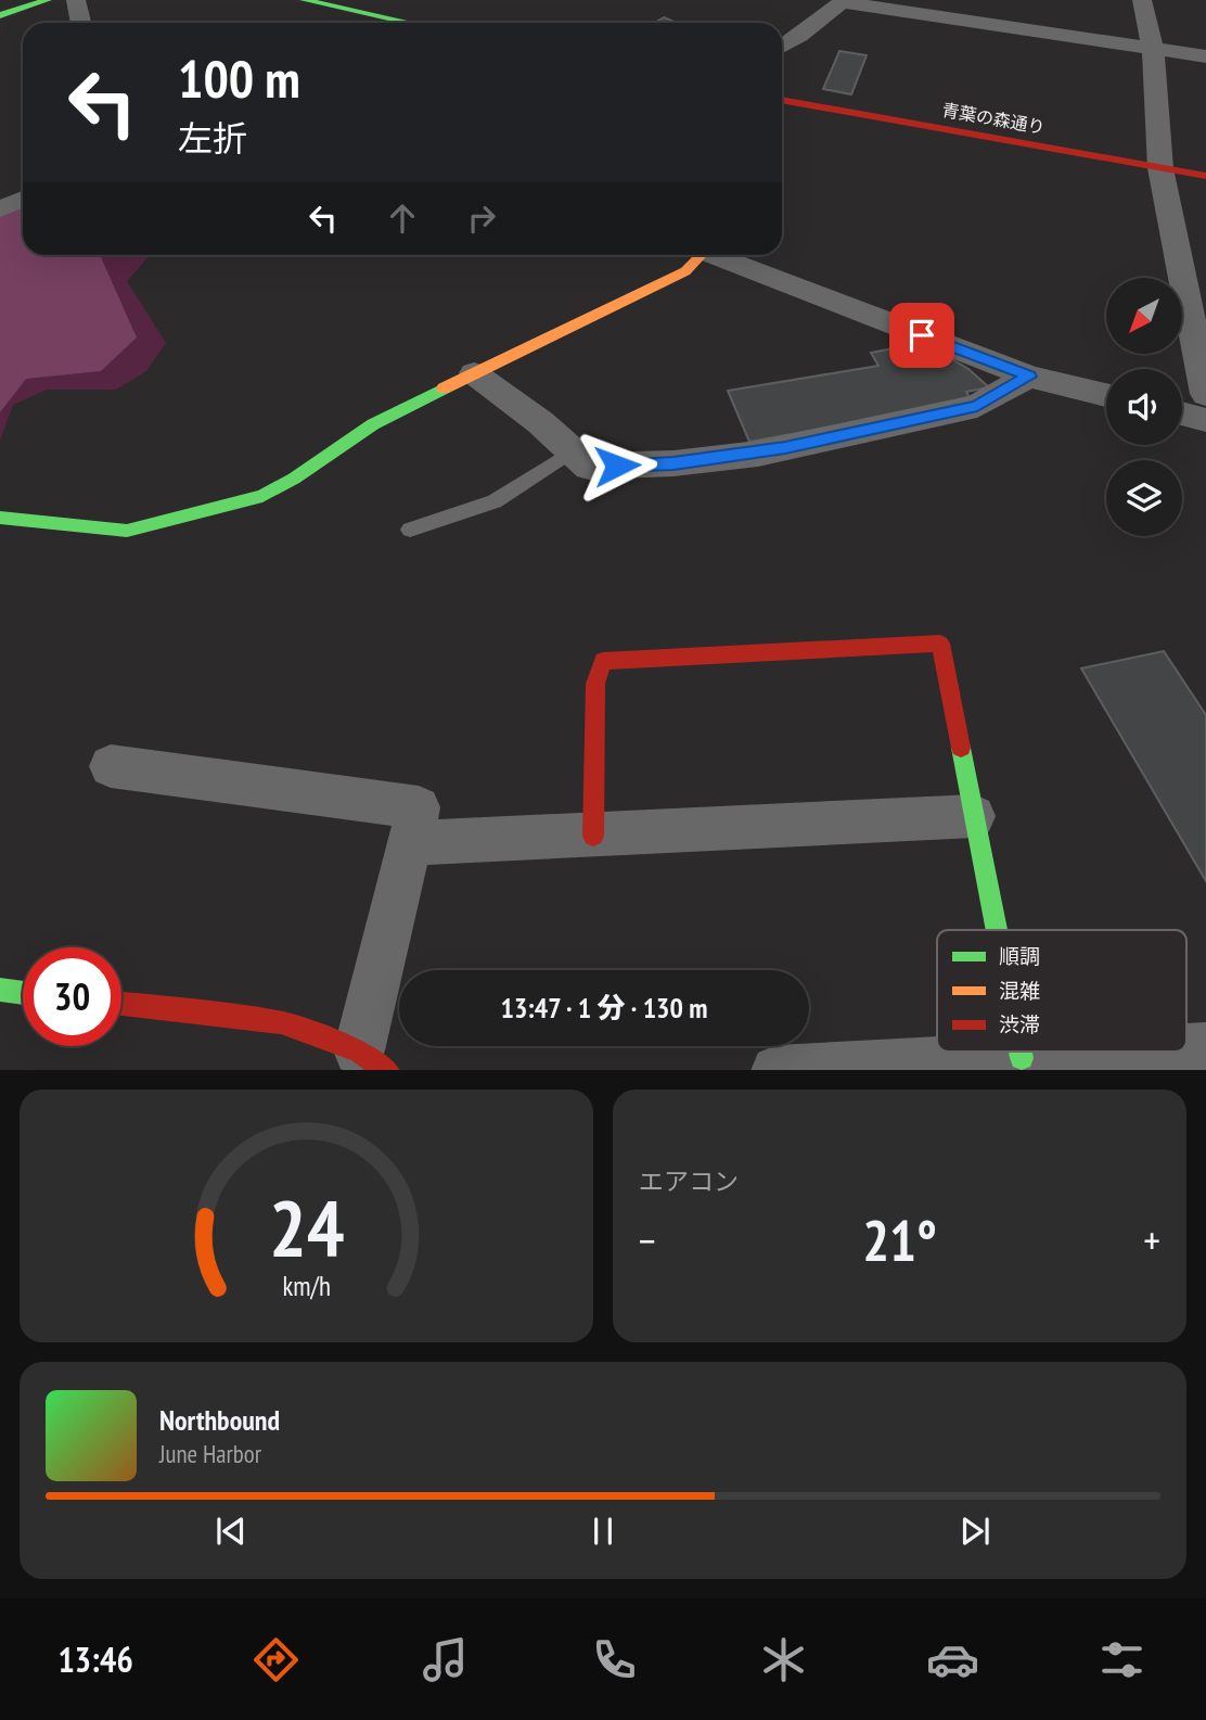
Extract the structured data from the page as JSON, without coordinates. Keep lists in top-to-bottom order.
{
  "streets": {
    "street": ["青葉の森通り"]
  },
  "legend": ["順調", "混雑", "渋滞"],
  "north": "bottom left",
  "page": {
    "turn": ["100 m", "左折"],
    "limit": "30",
    "trip": "13:47 · 1 分 · 130 m",
    "tile": "エアコン",
    "heat": ["−", "21°", "+"],
    "song": ["Northbound", "June Harbor"],
    "tabs": "13:46",
    "gauge": ["24", "km/h"]
  }
}
